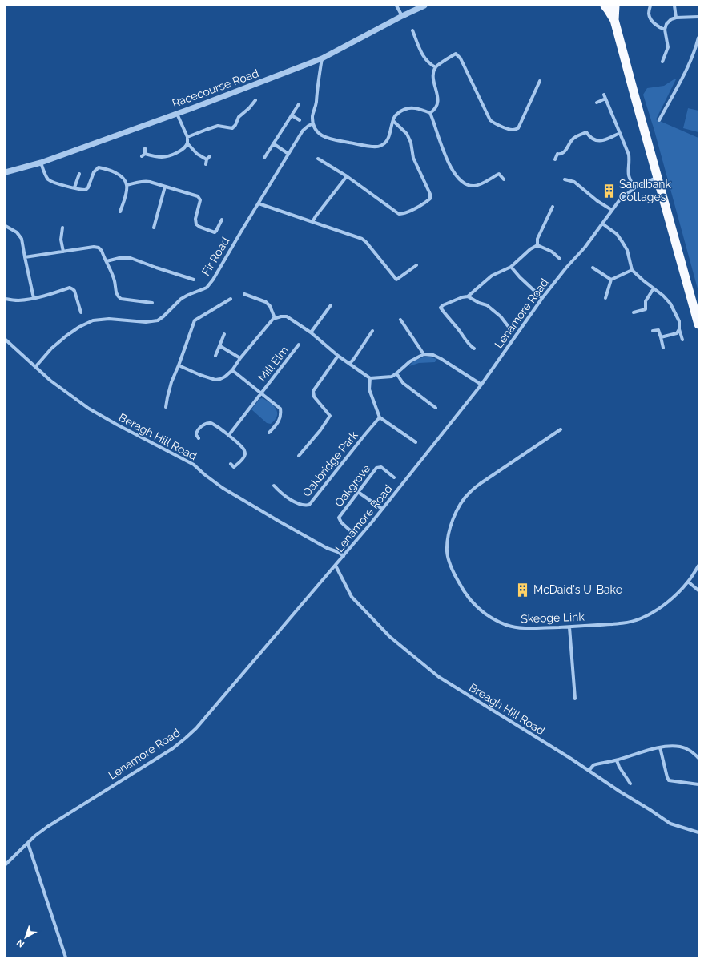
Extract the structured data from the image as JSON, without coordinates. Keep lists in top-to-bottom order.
{
  "streets": {
    "street": [
      "Racecourse Road",
      "Fir Road",
      "Lenamore Road",
      "Mill Elm",
      "Beragh Hill Road",
      "Oakbridge Park",
      "Oakgrove",
      "Skeoge Link",
      "Breagh Hill Road"
    ]
  },
  "crossings": [
    ["Fir Road", "Beragh Hill Road"],
    ["Lenamore Road", "Beragh Hill Road"],
    ["Lenamore Road", "Breagh Hill Road"]
  ],
  "places": {
    "building": ["Sandbank Cottages", "McDaid's U-Bake"]
  },
  "north": "bottom left"
}
